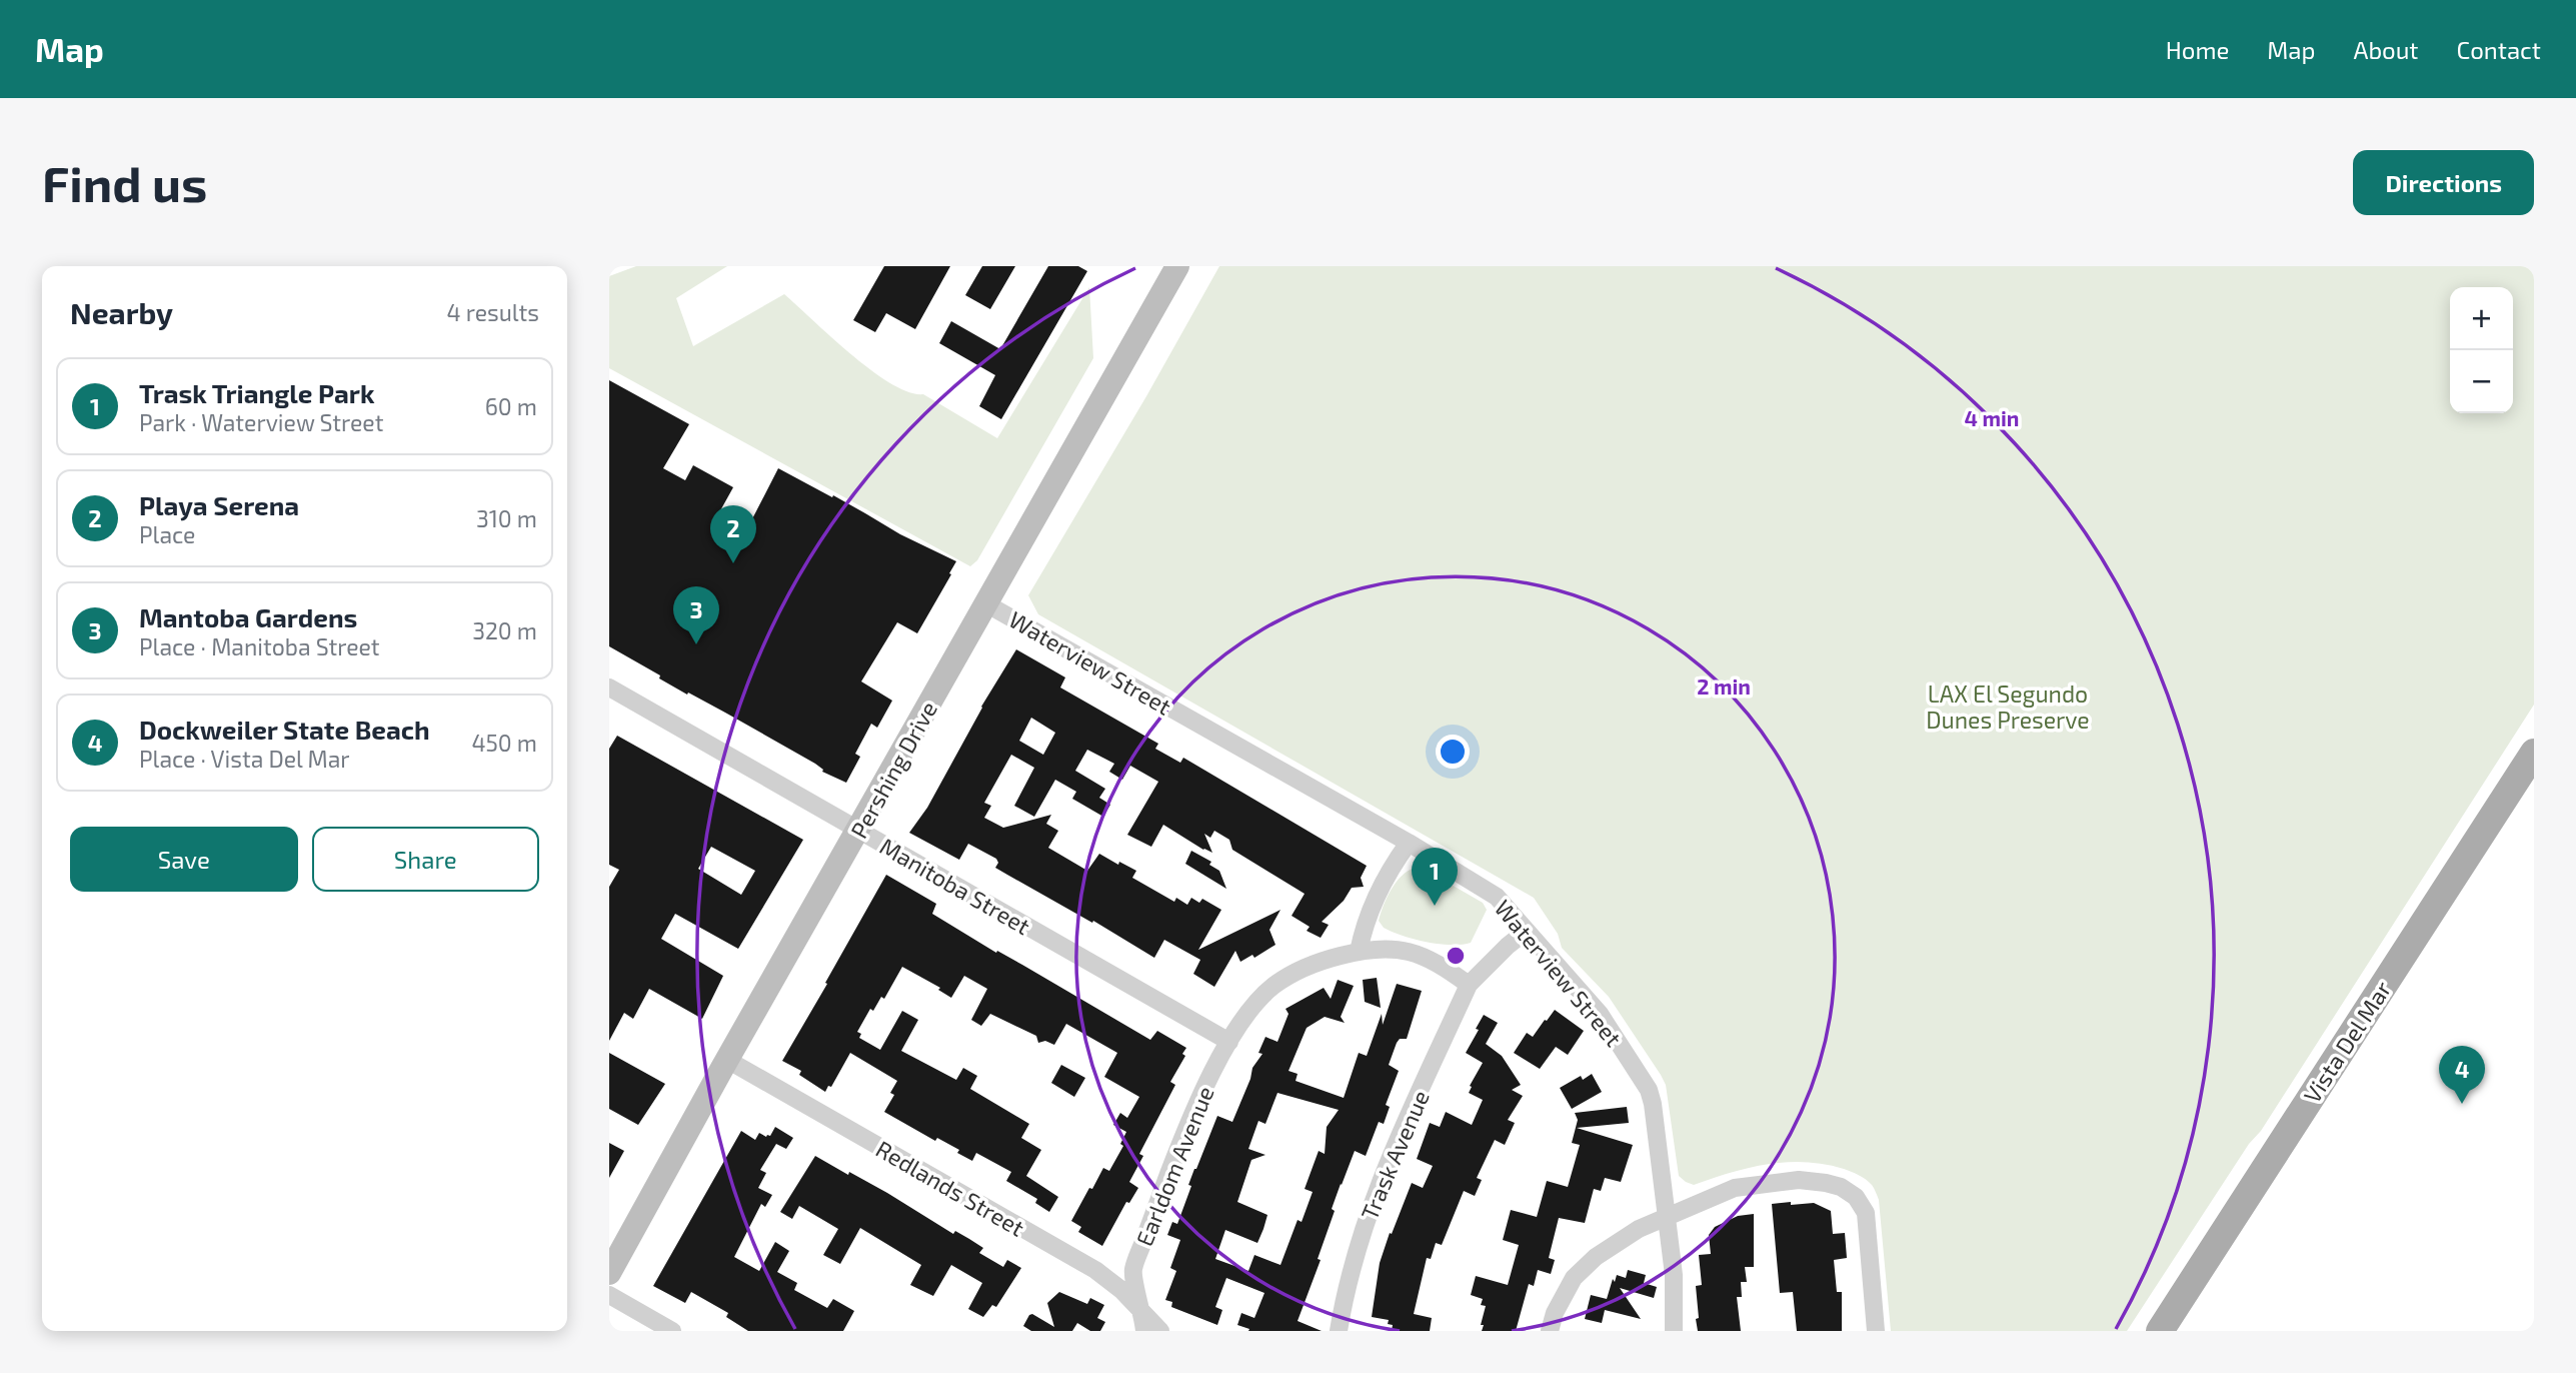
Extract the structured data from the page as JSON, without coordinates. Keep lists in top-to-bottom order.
{
  "streets": {
    "main road": ["Pershing Drive", "Vista Del Mar"],
    "street": [
      "Waterview Street",
      "Manitoba Street",
      "Trask Avenue",
      "Earldom Avenue",
      "Redlands Street"
    ]
  },
  "crossings": [
    ["Waterview Street", "Pershing Drive"],
    ["Pershing Drive", "Manitoba Street"],
    ["Pershing Drive", "Redlands Street"],
    ["Manitoba Street", "Earldom Avenue"],
    ["Trask Avenue", "Earldom Avenue"],
    ["Earldom Avenue", "Redlands Street"]
  ],
  "parks": ["LAX El Segundo Dunes Preserve"],
  "page": {
    "header": "Map",
    "nav": [
      "Home",
      "Map",
      "About",
      "Contact"
    ],
    "buttons": [
      "Directions",
      ["Save", "Share"]
    ],
    "title": "Find us",
    "heading": ["Nearby", "4 results"],
    "map_buttons": ["+", "−"],
    "list": [
      {
        "mark": "1",
        "name": "Trask Triangle Park",
        "note": "Park · Waterview Street",
        "value": "60 m"
      },
      {
        "mark": "2",
        "name": "Playa Serena",
        "note": "Place",
        "value": "310 m"
      },
      {
        "mark": "3",
        "name": "Mantoba Gardens",
        "note": "Place · Manitoba Street",
        "value": "320 m"
      },
      {
        "mark": "4",
        "name": "Dockweiler State Beach",
        "note": "Place · Vista Del Mar",
        "value": "450 m"
      }
    ],
    "pins": [
      "2",
      "3",
      "1",
      "4"
    ]
  },
  "rings": ["4 min", "2 min"]
}
